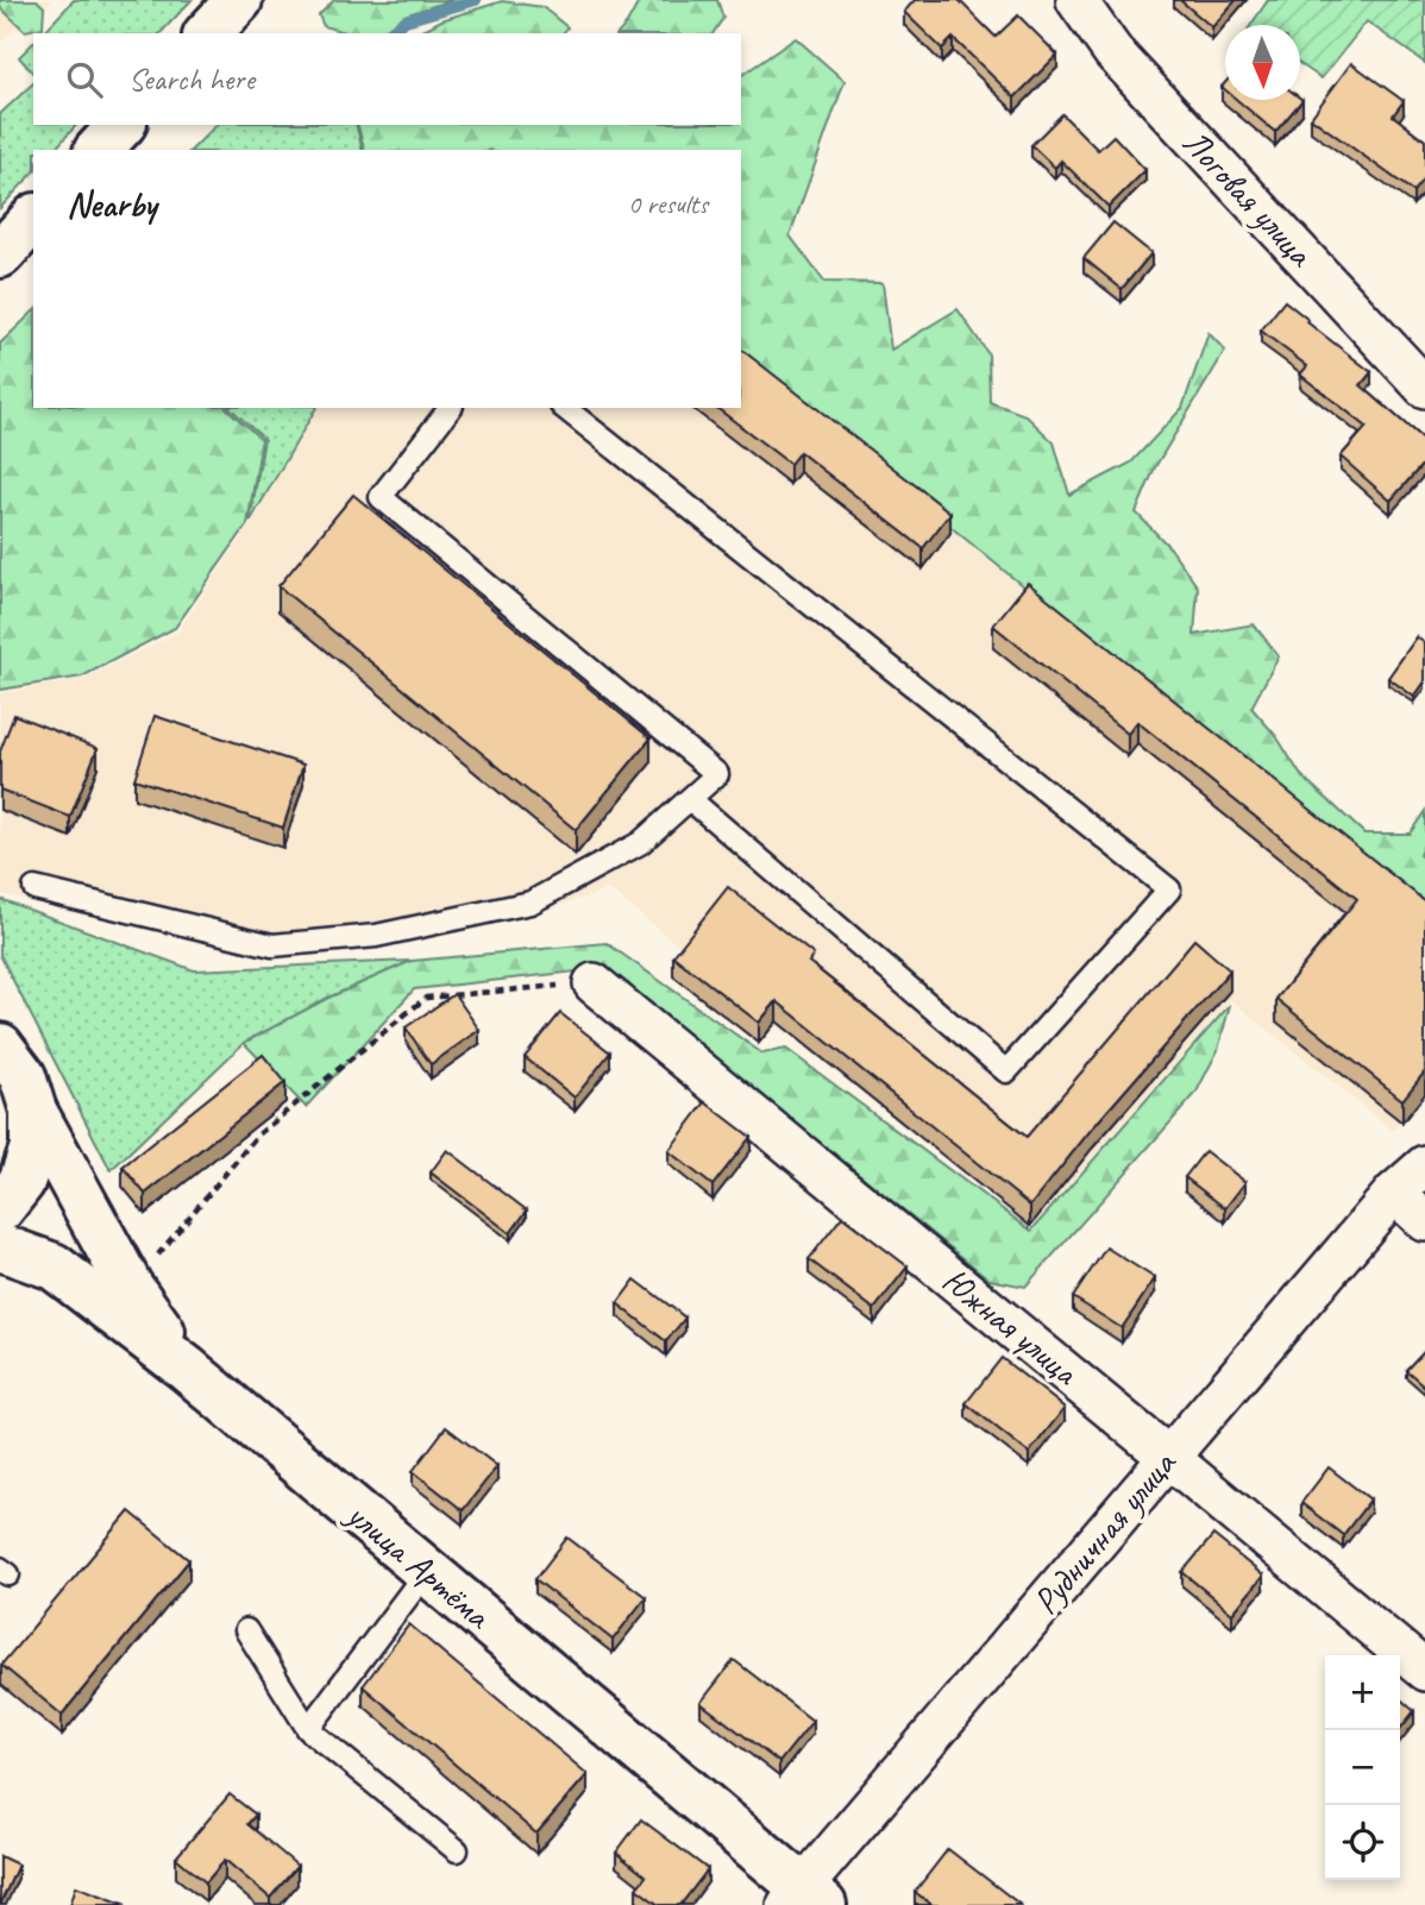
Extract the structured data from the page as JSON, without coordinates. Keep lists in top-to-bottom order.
{
  "streets": {
    "street": [
      "Логовая улица",
      "Южная улица",
      "Рудничная улица",
      "улица Артёма"
    ]
  },
  "crossings": [
    ["Южная улица", "Рудничная улица"],
    ["Рудничная улица", "улица Артёма"]
  ],
  "north": "bottom",
  "page": {
    "search": "Search here",
    "heading": ["Nearby", "0 results"],
    "map_buttons": ["+", "−"]
  }
}
